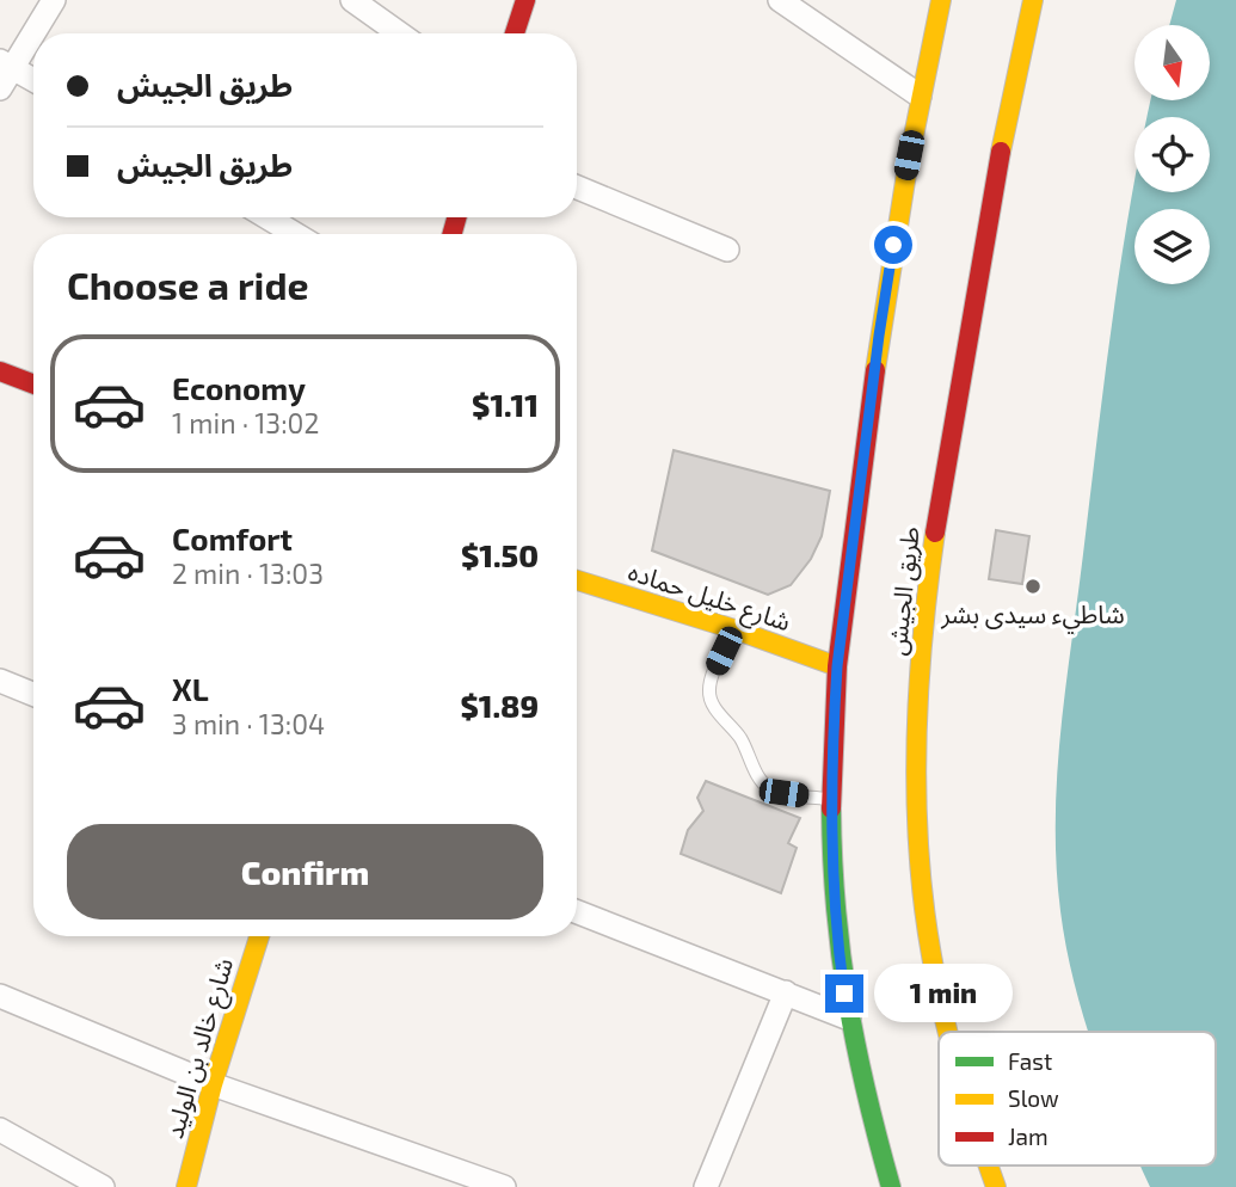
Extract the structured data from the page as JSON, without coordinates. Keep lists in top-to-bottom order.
{
  "streets": {
    "main road": ["طريق الجيش", "شارع خليل حماده", "شارع خالد بن الوليد"]
  },
  "places": ["شاطيء سيدى بشر"],
  "legend": ["Fast", "Slow", "Jam"],
  "north": "bottom",
  "page": {
    "banner": ["طريق الجيش", "طريق الجيش"],
    "heading": "Choose a ride",
    "list": [
      {
        "name": "Economy",
        "note": "1 min · 13:02",
        "value": "$1.11"
      },
      {
        "name": "Comfort",
        "note": "2 min · 13:03",
        "value": "$1.50"
      },
      {
        "name": "XL",
        "note": "3 min · 13:04",
        "value": "$1.89"
      }
    ],
    "buttons": "Confirm",
    "bubble": "1 min"
  }
}
